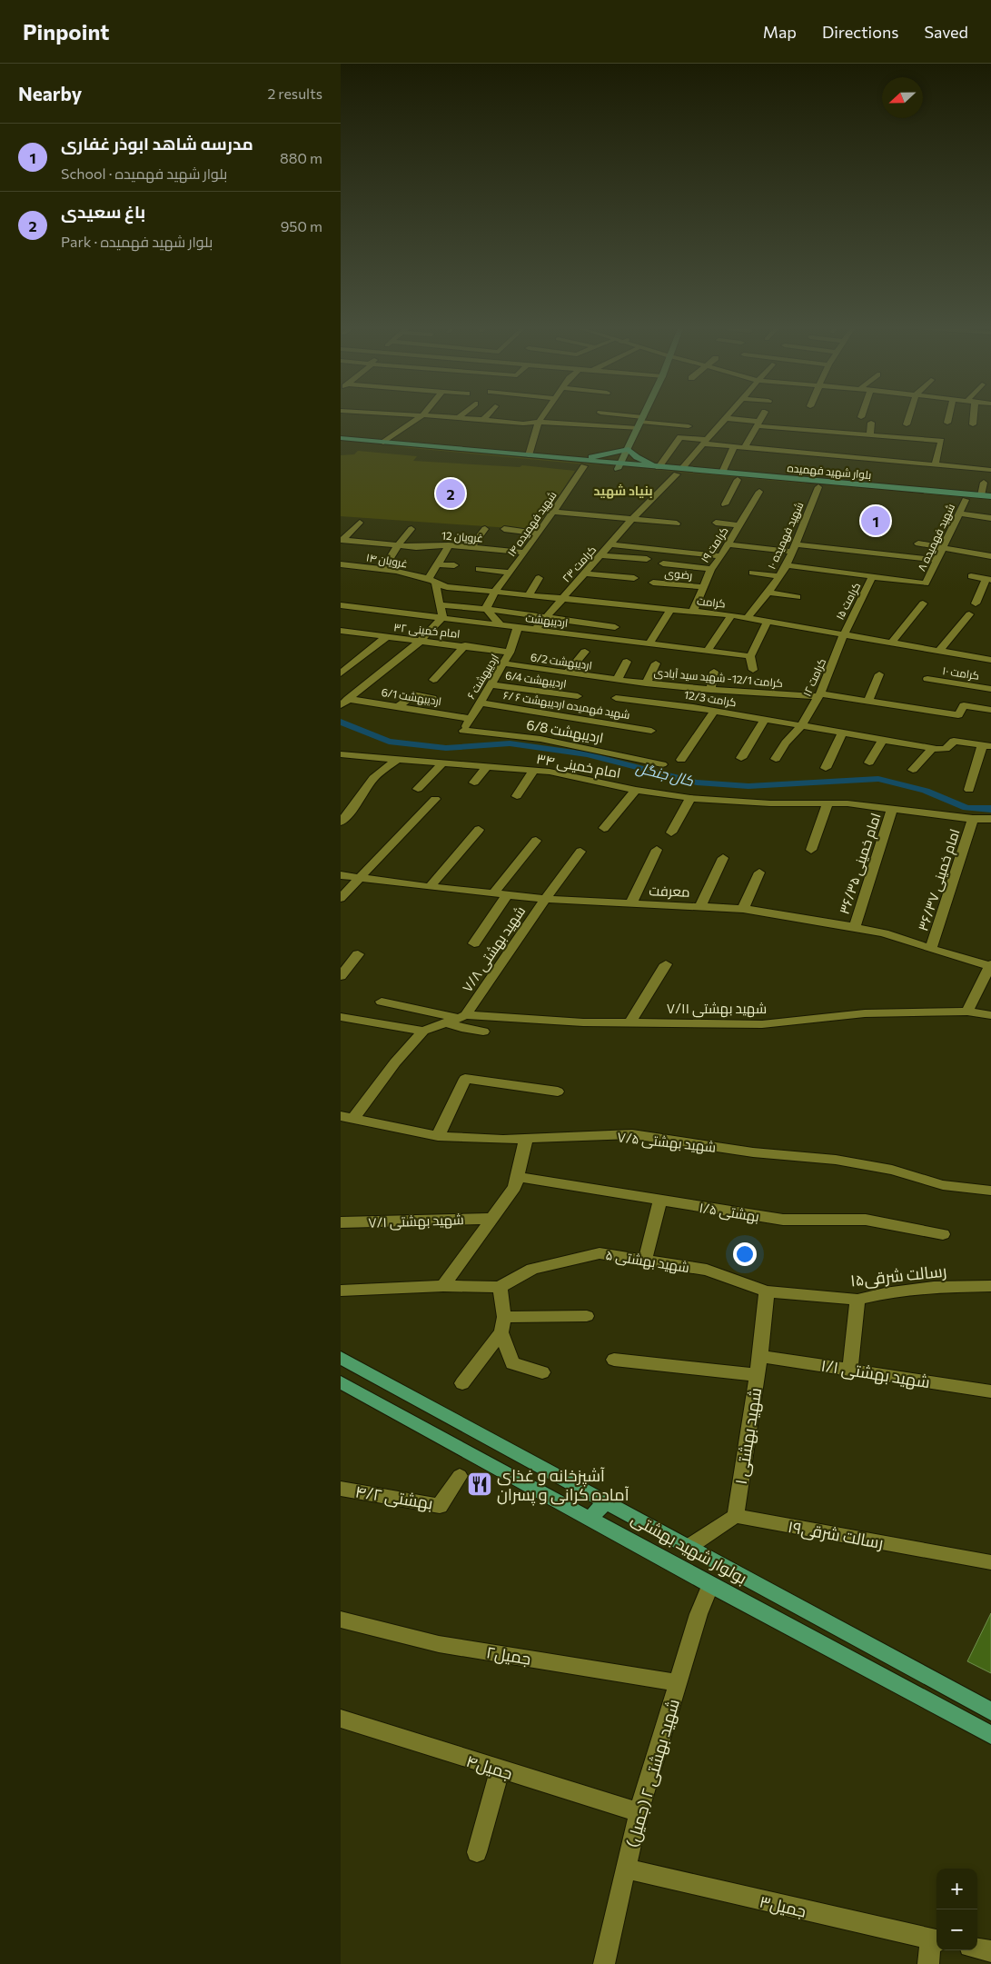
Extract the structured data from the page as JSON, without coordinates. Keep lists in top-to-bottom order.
{
  "streets": {
    "main road": ["بلوار شهید فهمیده", "بولوار شهید بهشتی"],
    "street": [
      "شهید فهمیده ۱۴",
      "شهید فهمیده ۱۰",
      "غرویان 12",
      "شهید فهمیده ۸",
      "کرامت ۱۹",
      "غرویان ۱۴",
      "کرامت ۲۳",
      "رضوی",
      "کرامت ۱۵",
      "کرامت",
      "اردیبهشت",
      "امام خمینی ۳۲",
      "اردیبهشت 6/2",
      "کرامت ۱۰",
      "اردیبهشت ۶",
      "کرامت 12/1- شهید سید آبادی",
      "کرامت ۱۲",
      "اردیبهشت 6/4",
      "اردیبهشت 6/1",
      "کرامت 12/3",
      "شهید فهمیده اردیبهشت ۶ /۶",
      "اردیبهشت 6/8",
      "امام خمینی ۳۴",
      "امام خمینی ۳۶/۳۵",
      "امام خمینی ۳۶/۳۷",
      "معرفت",
      "شهید بهشتی ۷/۸",
      "شهید بهشتی ۷/۱۱",
      "شهید بهشتی ۷/۵",
      "بهشتی ۱/۵",
      "شهید بهشتی ۷/۱",
      "شهید بهشتی ۵",
      "رسالت شرقی۱۵",
      "شهید بهشتی ۱/۱",
      "شهید بهشتی ۱",
      "بهشتی ۴/۲",
      "رسالت شرقی۱۹",
      "جمیل۲",
      "جمیل۴",
      "شهید بهشتی ۲ (جمیل)",
      "جمیل۳"
    ]
  },
  "crossings": [
    ["بلوار شهید فهمیده", "شهید فهمیده ۱۴"],
    ["بلوار شهید فهمیده", "شهید فهمیده ۱۰"],
    ["بلوار شهید فهمیده", "شهید فهمیده ۸"],
    ["بلوار شهید فهمیده", "کرامت ۲۳"],
    ["شهید فهمیده ۱۴", "غرویان 12"],
    ["شهید فهمیده ۱۴", "کرامت"],
    ["شهید فهمیده ۱۰", "کرامت"],
    ["شهید فهمیده ۸", "کرامت ۱۵"],
    ["کرامت ۱۹", "رضوی"],
    ["کرامت ۱۹", "کرامت"],
    ["غرویان ۱۴", "کرامت"],
    ["کرامت ۲۳", "کرامت"],
    ["کرامت ۲۳", "اردیبهشت"],
    ["کرامت ۱۵", "کرامت"],
    ["کرامت ۱۵", "کرامت ۱۲"],
    ["کرامت", "کرامت ۱۲"],
    ["اردیبهشت", "اردیبهشت ۶"],
    ["امام خمینی ۳۲", "اردیبهشت ۶"],
    ["اردیبهشت 6/2", "اردیبهشت ۶"],
    ["اردیبهشت 6/2", "کرامت 12/1- شهید سید آبادی"],
    ["اردیبهشت ۶", "اردیبهشت 6/4"],
    ["اردیبهشت ۶", "اردیبهشت 6/1"],
    ["اردیبهشت ۶", "شهید فهمیده اردیبهشت ۶ /۶"],
    ["اردیبهشت ۶", "اردیبهشت 6/8"],
    ["کرامت 12/1- شهید سید آبادی", "کرامت ۱۲"],
    ["کرامت ۱۲", "کرامت 12/3"],
    ["امام خمینی ۳۴", "امام خمینی ۳۶/۳۵"],
    ["امام خمینی ۳۴", "امام خمینی ۳۶/۳۷"],
    ["امام خمینی ۳۶/۳۵", "معرفت"],
    ["امام خمینی ۳۶/۳۷", "معرفت"],
    ["معرفت", "شهید بهشتی ۷/۸"],
    ["شهید بهشتی ۷/۸", "شهید بهشتی ۷/۱۱"],
    ["شهید بهشتی ۵", "رسالت شرقی۱۵"],
    ["شهید بهشتی ۱/۱", "شهید بهشتی ۱"],
    ["شهید بهشتی ۱", "رسالت شرقی۱۹"],
    ["بولوار شهید بهشتی", "شهید بهشتی ۲ (جمیل)"],
    ["جمیل۲", "شهید بهشتی ۲ (جمیل)"],
    ["جمیل۴", "شهید بهشتی ۲ (جمیل)"],
    ["شهید بهشتی ۲ (جمیل)", "جمیل۳"]
  ],
  "districts": ["بنیاد شهید"],
  "water": ["کال جنگل"],
  "places": {
    "restaurant": ["آشپزخانه و غذای آماده کرانی و پسران"]
  },
  "north": "left",
  "page": {
    "header": "Pinpoint",
    "nav": ["Map", "Directions", "Saved"],
    "heading": ["Nearby", "2 results"],
    "list": [
      {
        "mark": "1",
        "name": "مدرسه شاهد ابوذر غفاری",
        "note": "School · بلوار شهید فهمیده",
        "value": "880 m"
      },
      {
        "mark": "2",
        "name": "باغ سعیدی",
        "note": "Park · بلوار شهید فهمیده",
        "value": "950 m"
      }
    ],
    "pins": ["2", "1"],
    "map_buttons": ["+", "−"]
  }
}
